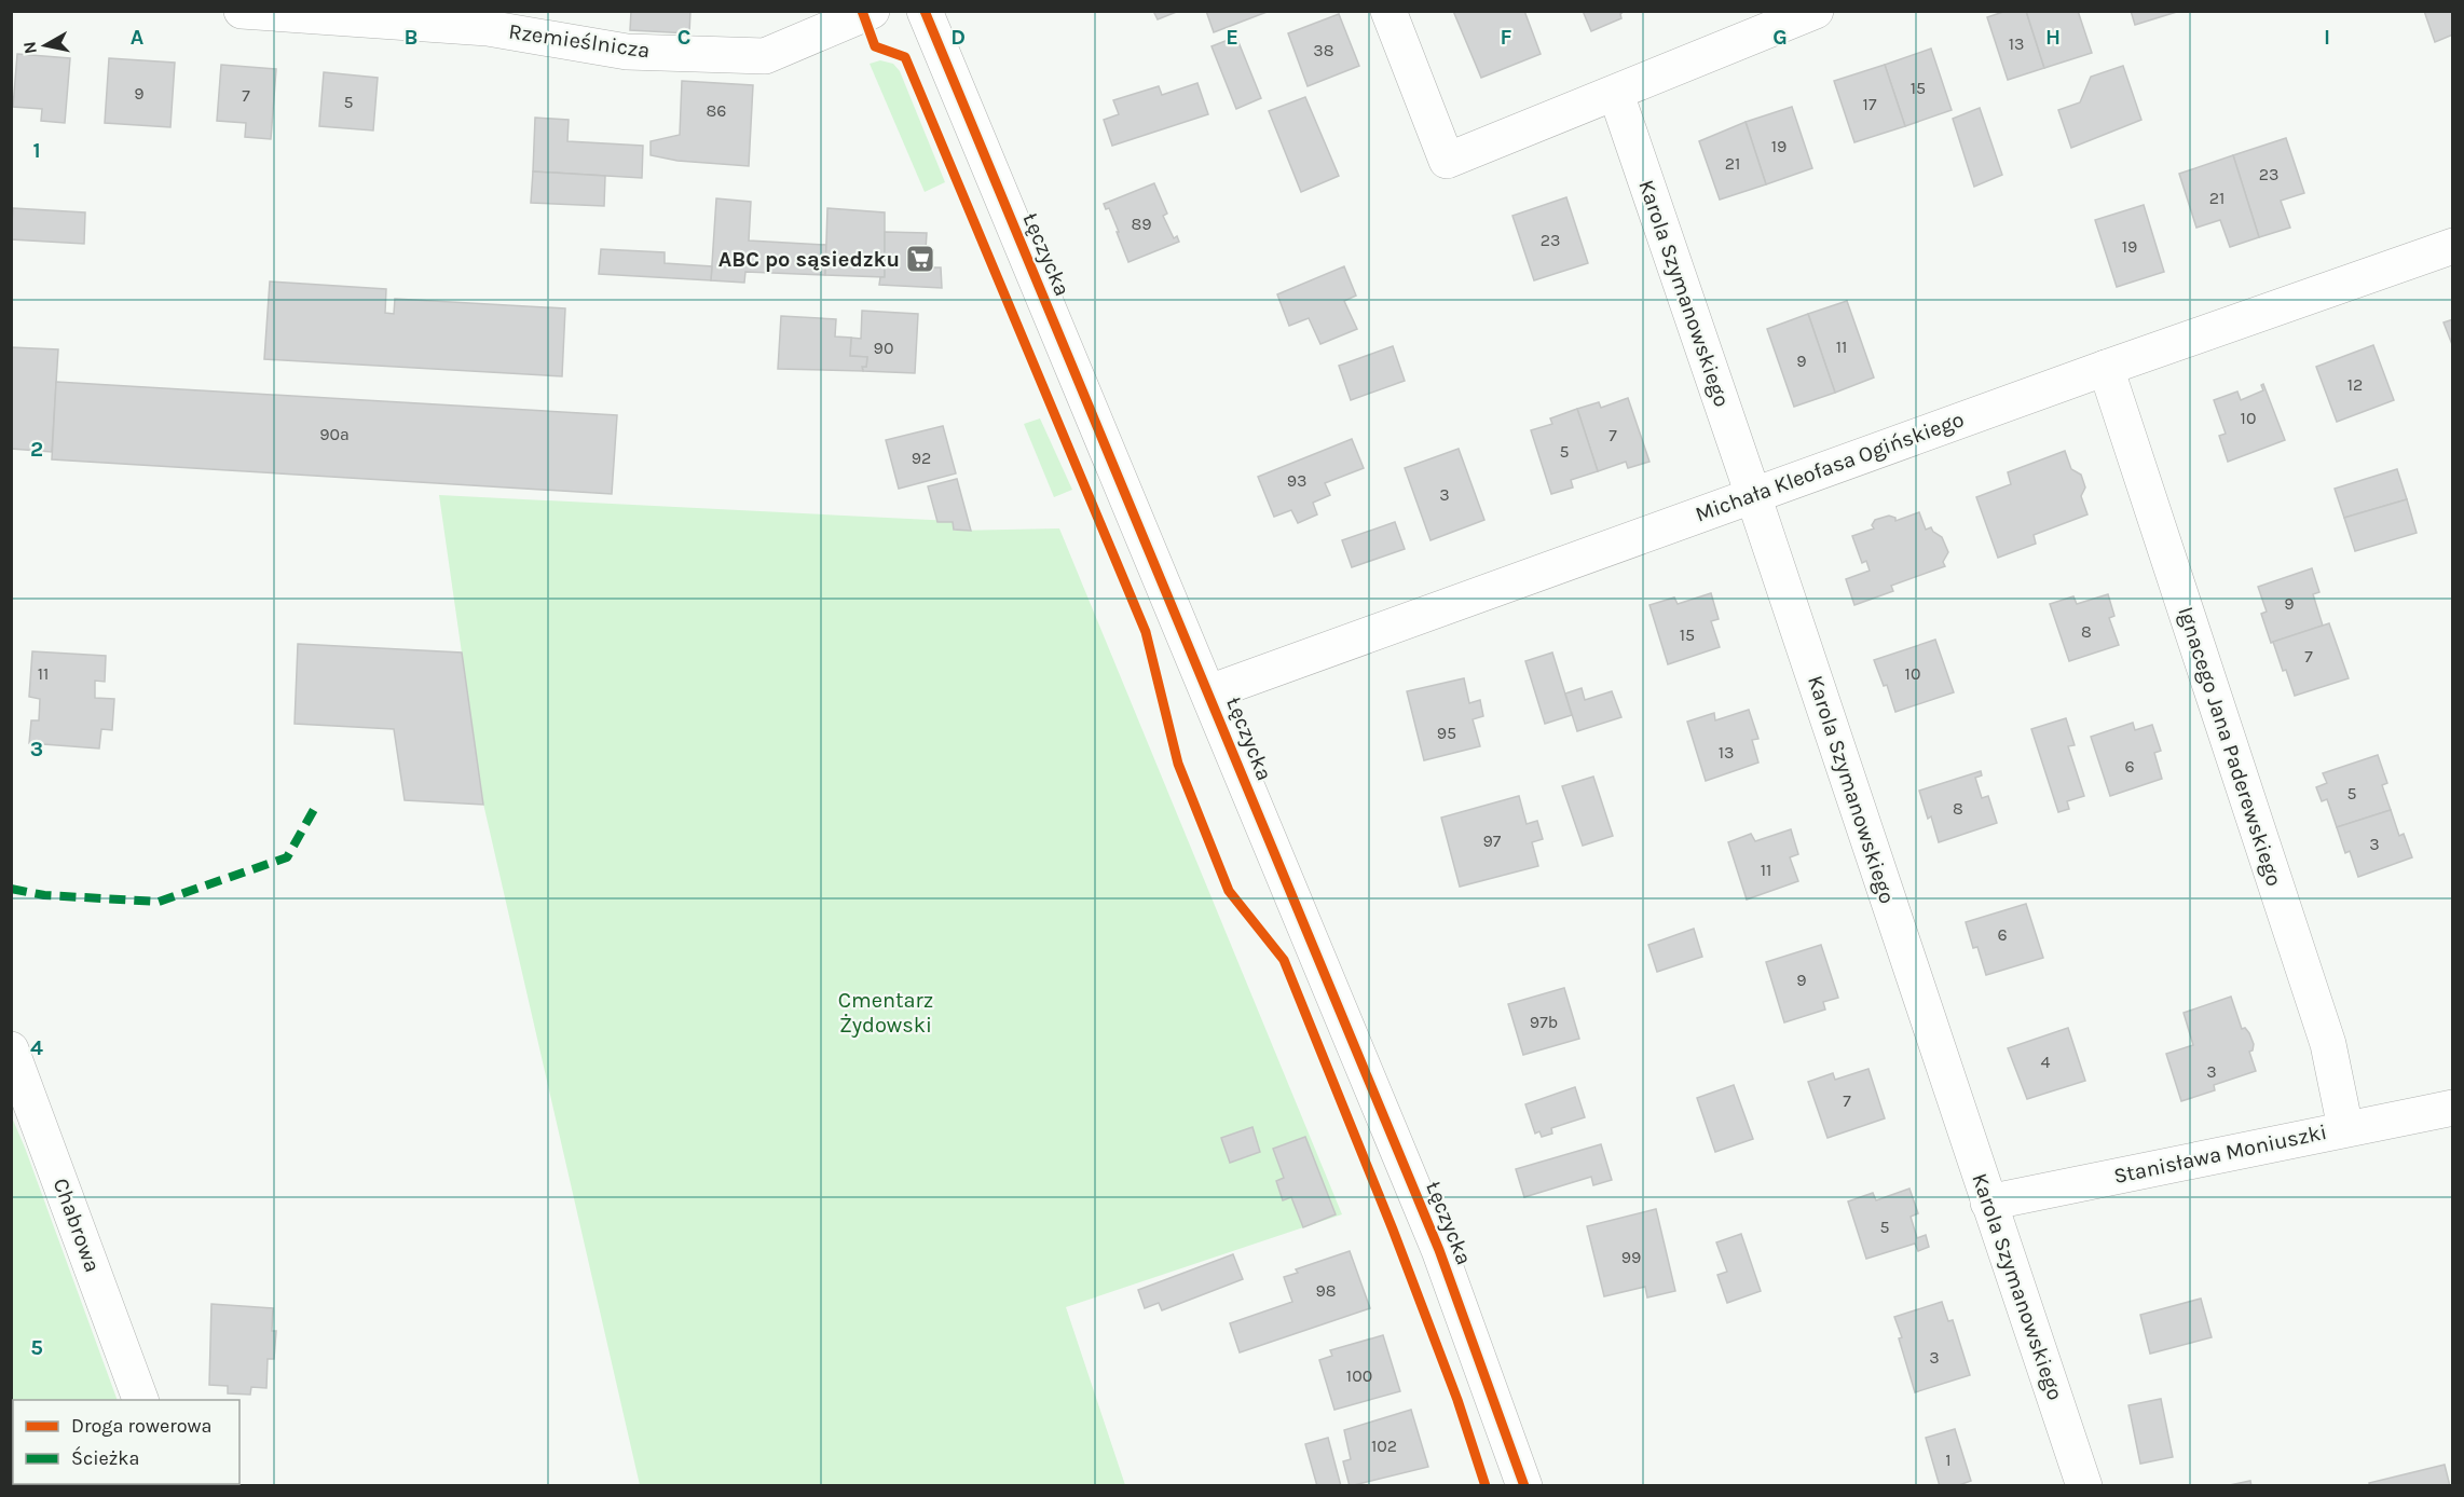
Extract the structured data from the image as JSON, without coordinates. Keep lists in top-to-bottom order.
{
  "streets": {
    "street": [
      "Rzemieślnicza",
      "Łęczycka",
      "Karola Szymanowskiego",
      "Michała Kleofasa Ogińskiego",
      "Ignacego Jana Paderewskiego",
      "Stanisława Moniuszki",
      "Chabrowa"
    ]
  },
  "crossings": [
    ["Łęczycka", "Michała Kleofasa Ogińskiego"],
    ["Karola Szymanowskiego", "Michała Kleofasa Ogińskiego"],
    ["Karola Szymanowskiego", "Stanisława Moniuszki"],
    ["Michała Kleofasa Ogińskiego", "Ignacego Jana Paderewskiego"],
    ["Ignacego Jana Paderewskiego", "Stanisława Moniuszki"]
  ],
  "parks": ["Cmentarz Żydowski"],
  "places": {
    "supermarket": ["ABC po sąsiedzku"]
  },
  "house_numbers": [
    "13",
    "38",
    "15",
    "9",
    "7",
    "5",
    "17",
    "86",
    "19",
    "21",
    "23",
    "21",
    "89",
    "23",
    "19",
    "11",
    "90",
    "9",
    "12",
    "10",
    "90a",
    "7",
    "5",
    "92",
    "93",
    "3",
    "9",
    "8",
    "15",
    "7",
    "11",
    "10",
    "95",
    "13",
    "6",
    "5",
    "8",
    "97",
    "3",
    "11",
    "6",
    "9",
    "97b",
    "4",
    "3",
    "7",
    "5",
    "99",
    "98",
    "3",
    "100",
    "102",
    "1"
  ],
  "legend": ["Droga rowerowa", "Ścieżka"],
  "north": "left",
  "grid": {
    "columns": [
      "A",
      "B",
      "C",
      "D",
      "E",
      "F",
      "G",
      "H",
      "I"
    ],
    "rows": [
      "1",
      "2",
      "3",
      "4",
      "5"
    ]
  }
}
